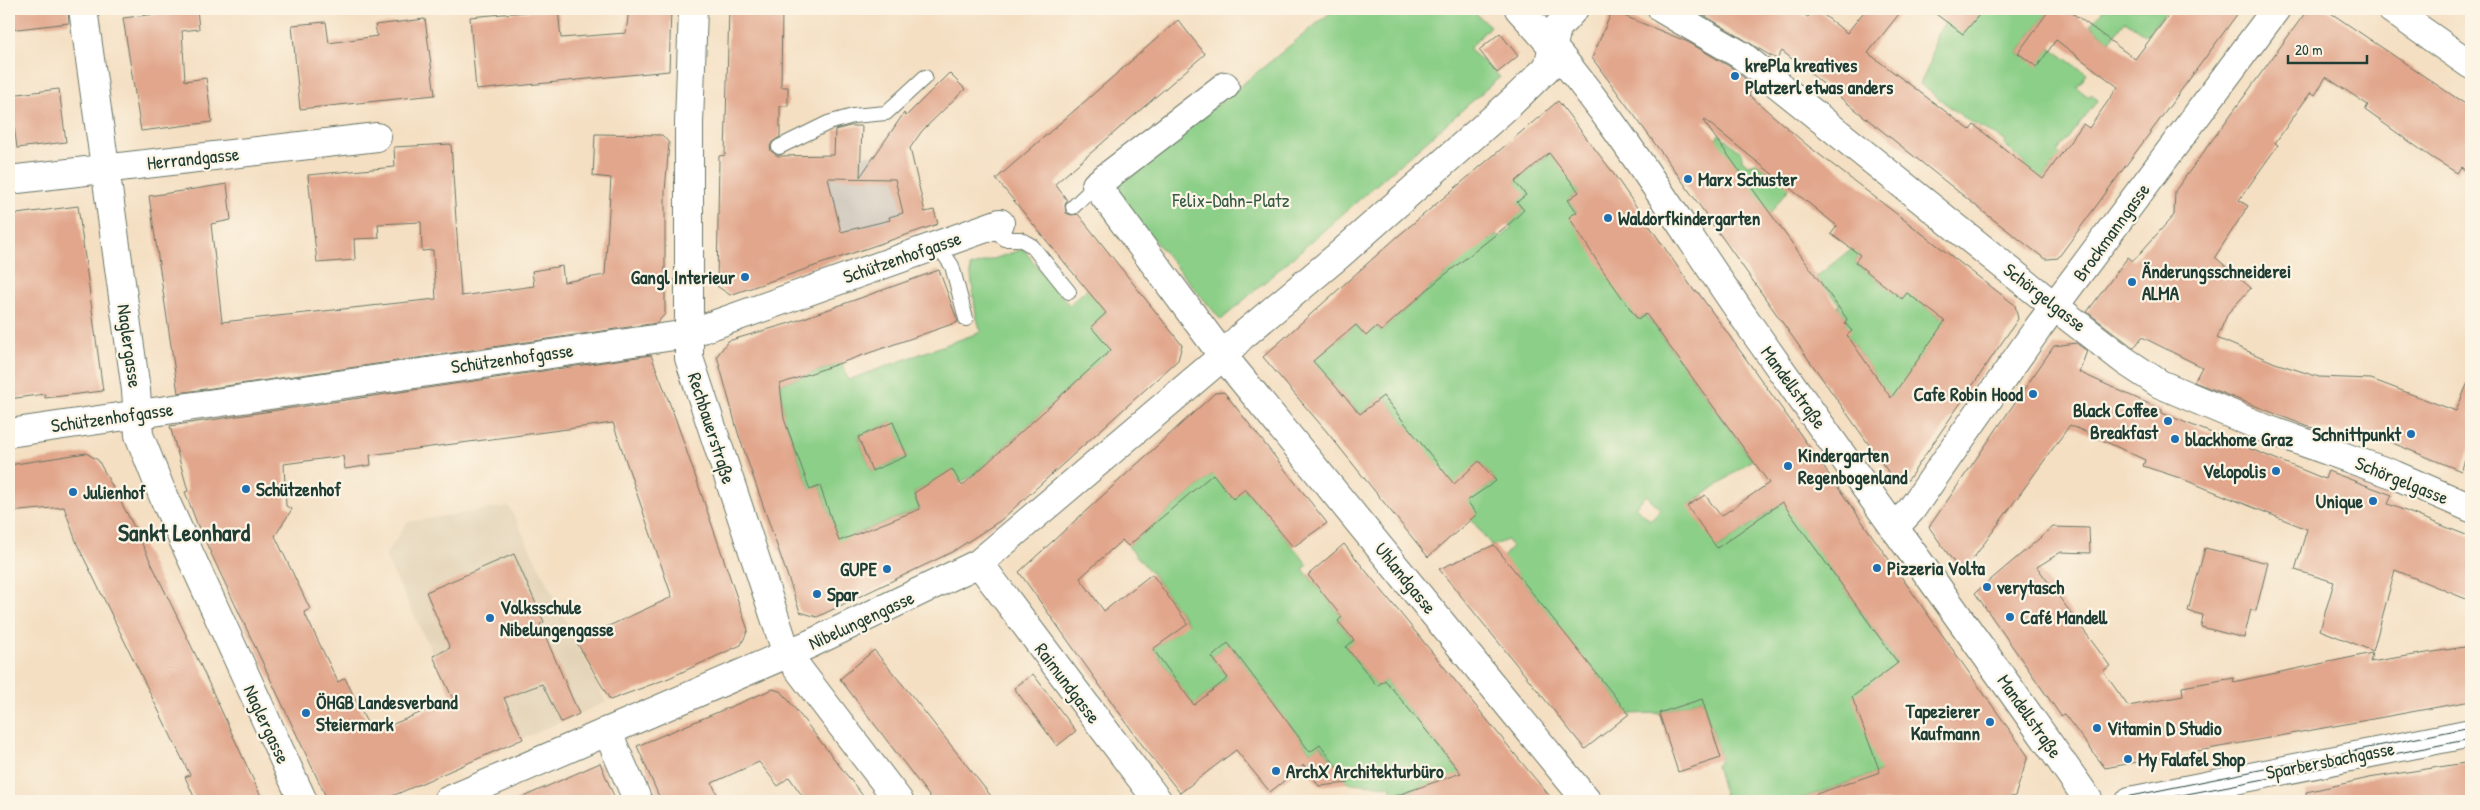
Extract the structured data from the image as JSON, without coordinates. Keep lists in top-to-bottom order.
{
  "streets": {
    "street": [
      "Herrandgasse",
      "Brockmanngasse",
      "Schützenhofgasse",
      "Schörgelgasse",
      "Naglergasse",
      "Mandellstraße",
      "Rechbauerstraße",
      "Uhlandgasse",
      "Nibelungengasse",
      "Raimundgasse",
      "Sparbersbachgasse"
    ]
  },
  "crossings": [
    ["Herrandgasse", "Naglergasse"],
    ["Brockmanngasse", "Schörgelgasse"],
    ["Brockmanngasse", "Mandellstraße"],
    ["Schützenhofgasse", "Naglergasse"],
    ["Schützenhofgasse", "Rechbauerstraße"],
    ["Rechbauerstraße", "Nibelungengasse"],
    ["Uhlandgasse", "Nibelungengasse"],
    ["Nibelungengasse", "Raimundgasse"]
  ],
  "districts": ["Sankt Leonhard"],
  "parks": ["Felix-Dahn-Platz"],
  "places": [
    "krePla kreatives Platzerl etwas anders",
    "Marx Schuster",
    "Waldorfkindergarten",
    "Gangl Interieur",
    "Änderungsschneiderei ALMA",
    "Cafe Robin Hood",
    "Black Coffee Breakfast",
    "Schnittpunkt",
    "blackhome Graz",
    "Kindergarten Regenbogenland",
    "Velopolis",
    "Schützenhof",
    "Julienhof",
    "Unique",
    "Pizzeria Volta",
    "GUPE",
    "verytasch",
    "Spar",
    "Café Mandell",
    "Volksschule Nibelungengasse",
    "ÖHGB Landesverband Steiermark",
    "Tapezierer Kaufmann",
    "Vitamin D Studio",
    "My Falafel Shop",
    "ArchX Architekturbüro"
  ],
  "scale_bar": "20 m"
}
